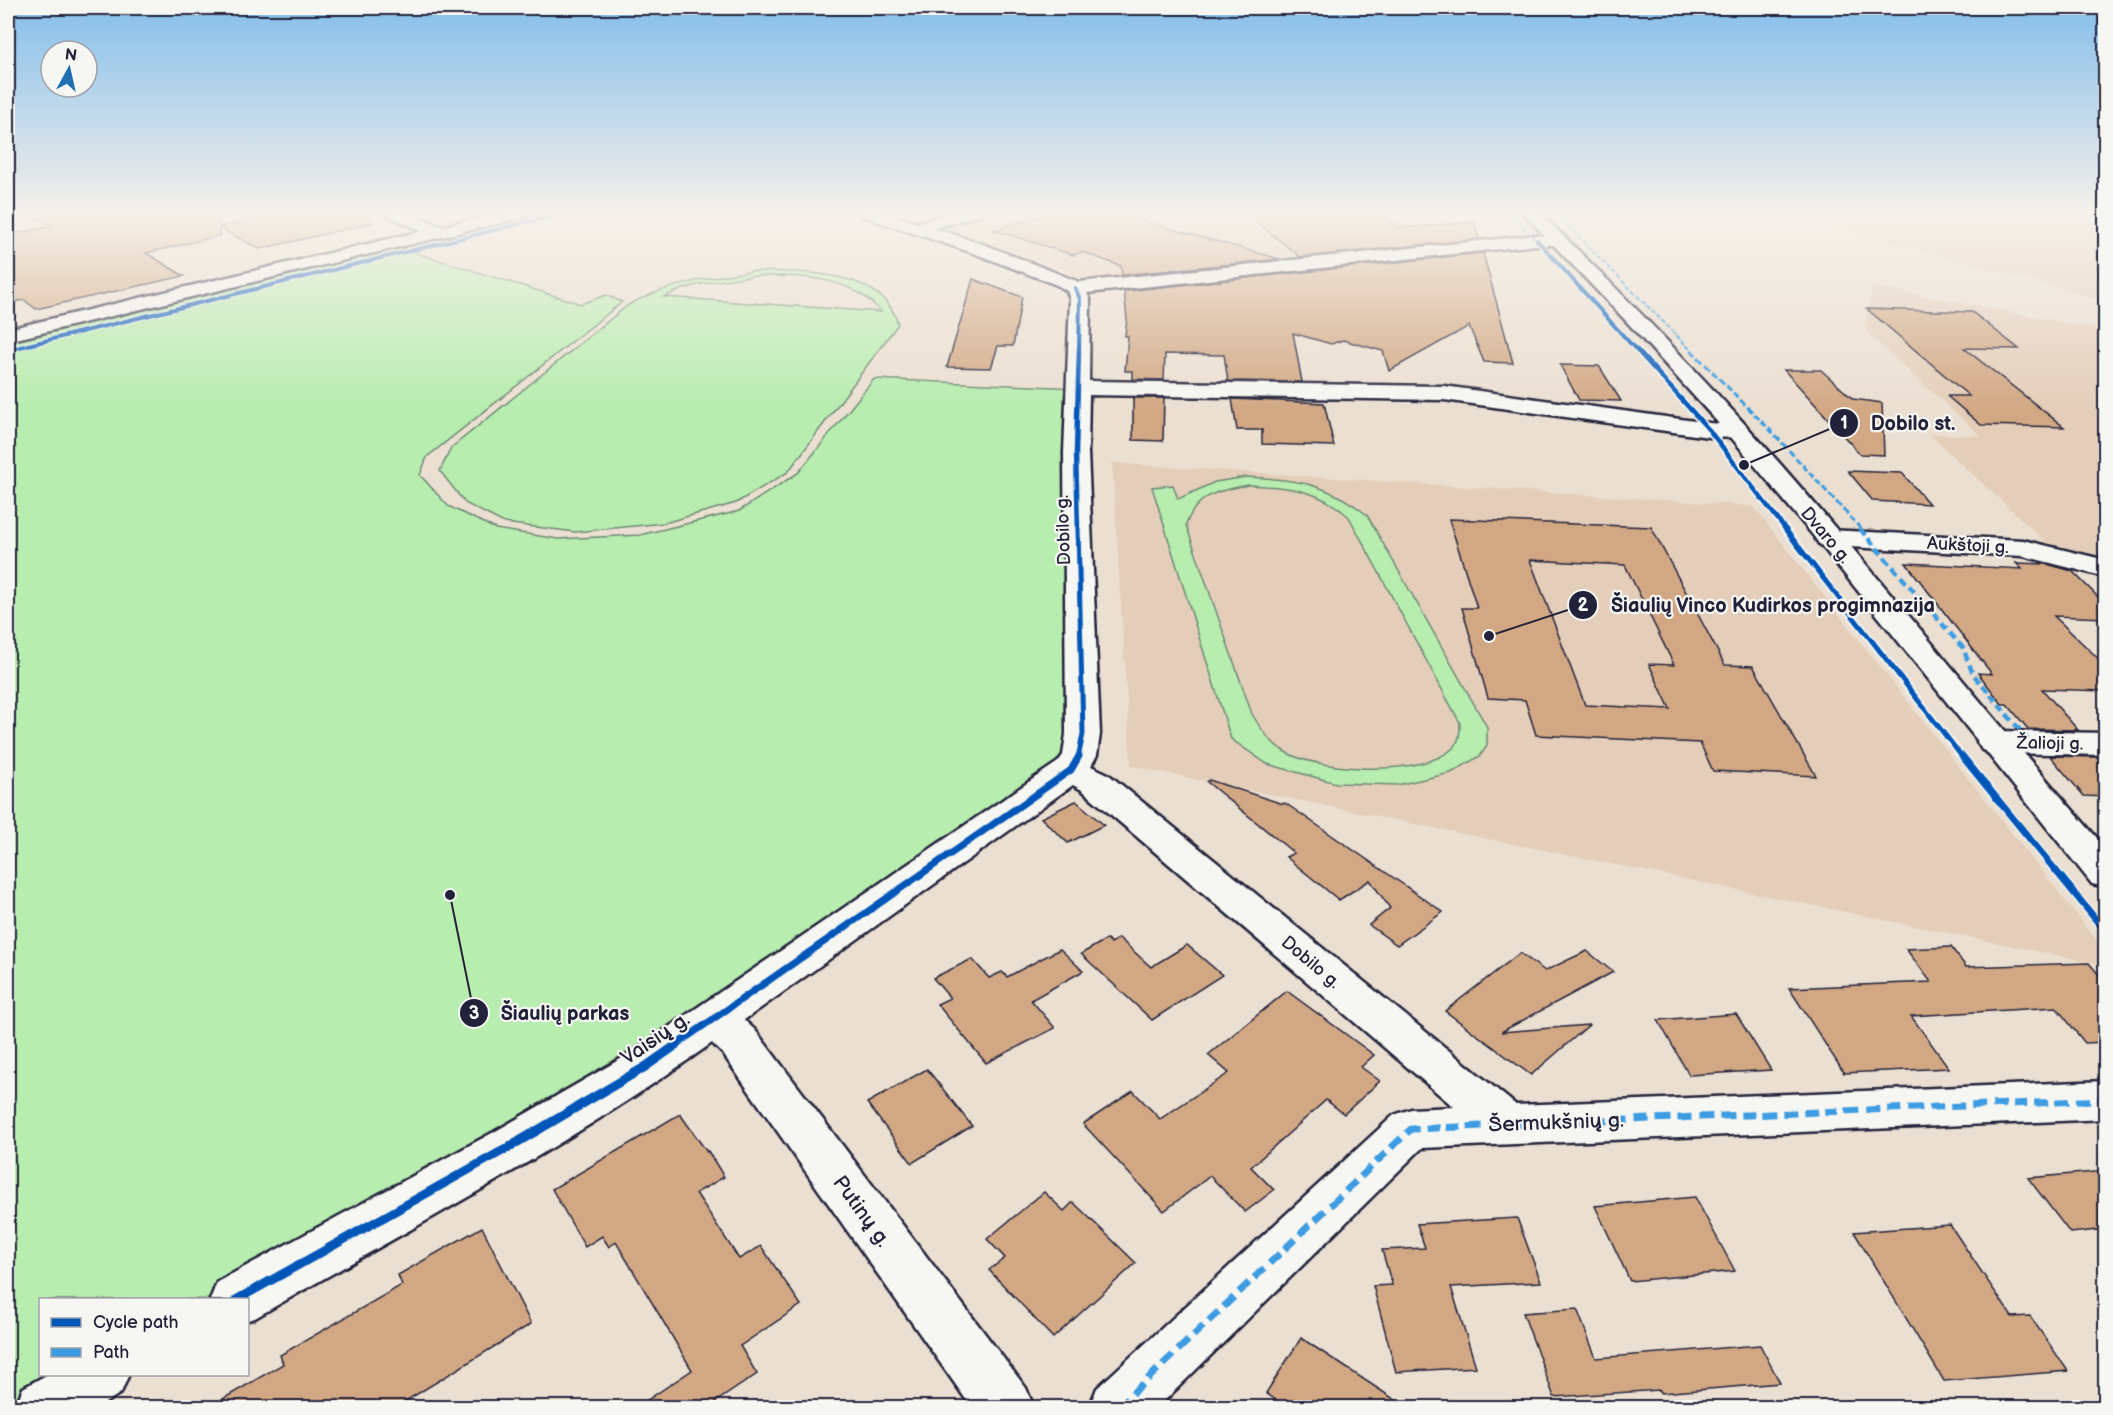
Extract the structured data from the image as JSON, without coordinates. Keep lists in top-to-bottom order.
{
  "streets": {
    "street": [
      "Dobilo g.",
      "Dvaro g.",
      "Aukštoji g.",
      "Žalioji g.",
      "Vaisių g.",
      "Šermukšnių g.",
      "Putinų g."
    ]
  },
  "crossings": [
    ["Dobilo g.", "Vaisių g."],
    ["Dobilo g.", "Šermukšnių g."],
    ["Dvaro g.", "Aukštoji g."],
    ["Dvaro g.", "Žalioji g."],
    ["Vaisių g.", "Putinų g."]
  ],
  "places": ["Dobilo st.", "Šiaulių Vinco Kudirkos progimnazija", "Šiaulių parkas"],
  "legend": ["Cycle path", "Path"],
  "north": "top"
}
